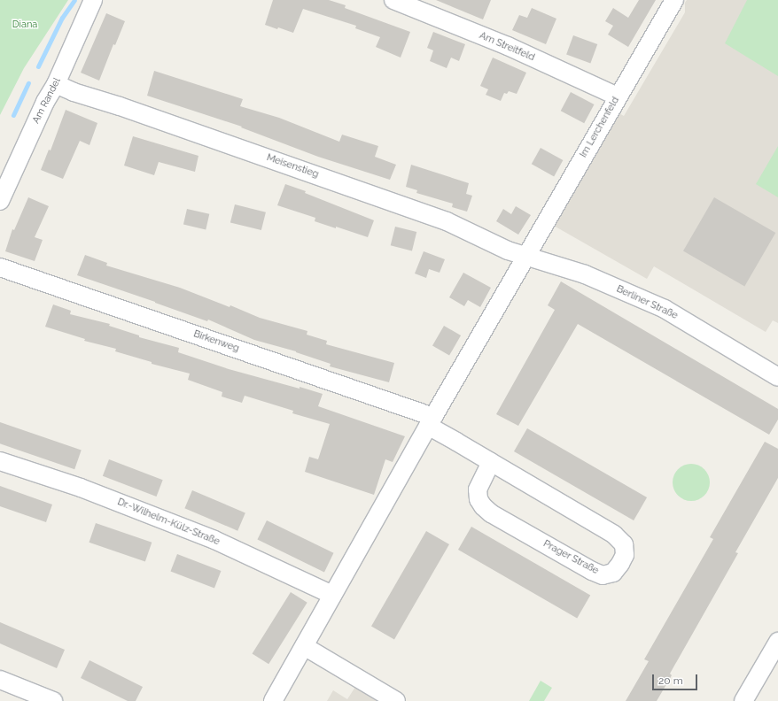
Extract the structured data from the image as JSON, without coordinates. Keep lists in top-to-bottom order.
{
  "streets": {
    "street": [
      "Am Streitfeld",
      "Am Randel",
      "Im Lerchenfeld",
      "Meisenstieg",
      "Berliner Straße",
      "Birkenweg",
      "Dr.-Wilhelm-Külz-Straße",
      "Prager Straße"
    ]
  },
  "crossings": [
    ["Am Streitfeld", "Im Lerchenfeld"],
    ["Am Randel", "Meisenstieg"],
    ["Im Lerchenfeld", "Meisenstieg"],
    ["Im Lerchenfeld", "Berliner Straße"],
    ["Meisenstieg", "Berliner Straße"],
    ["Birkenweg", "Prager Straße"]
  ],
  "parks": ["Diana"],
  "scale_bar": "20 m"
}
